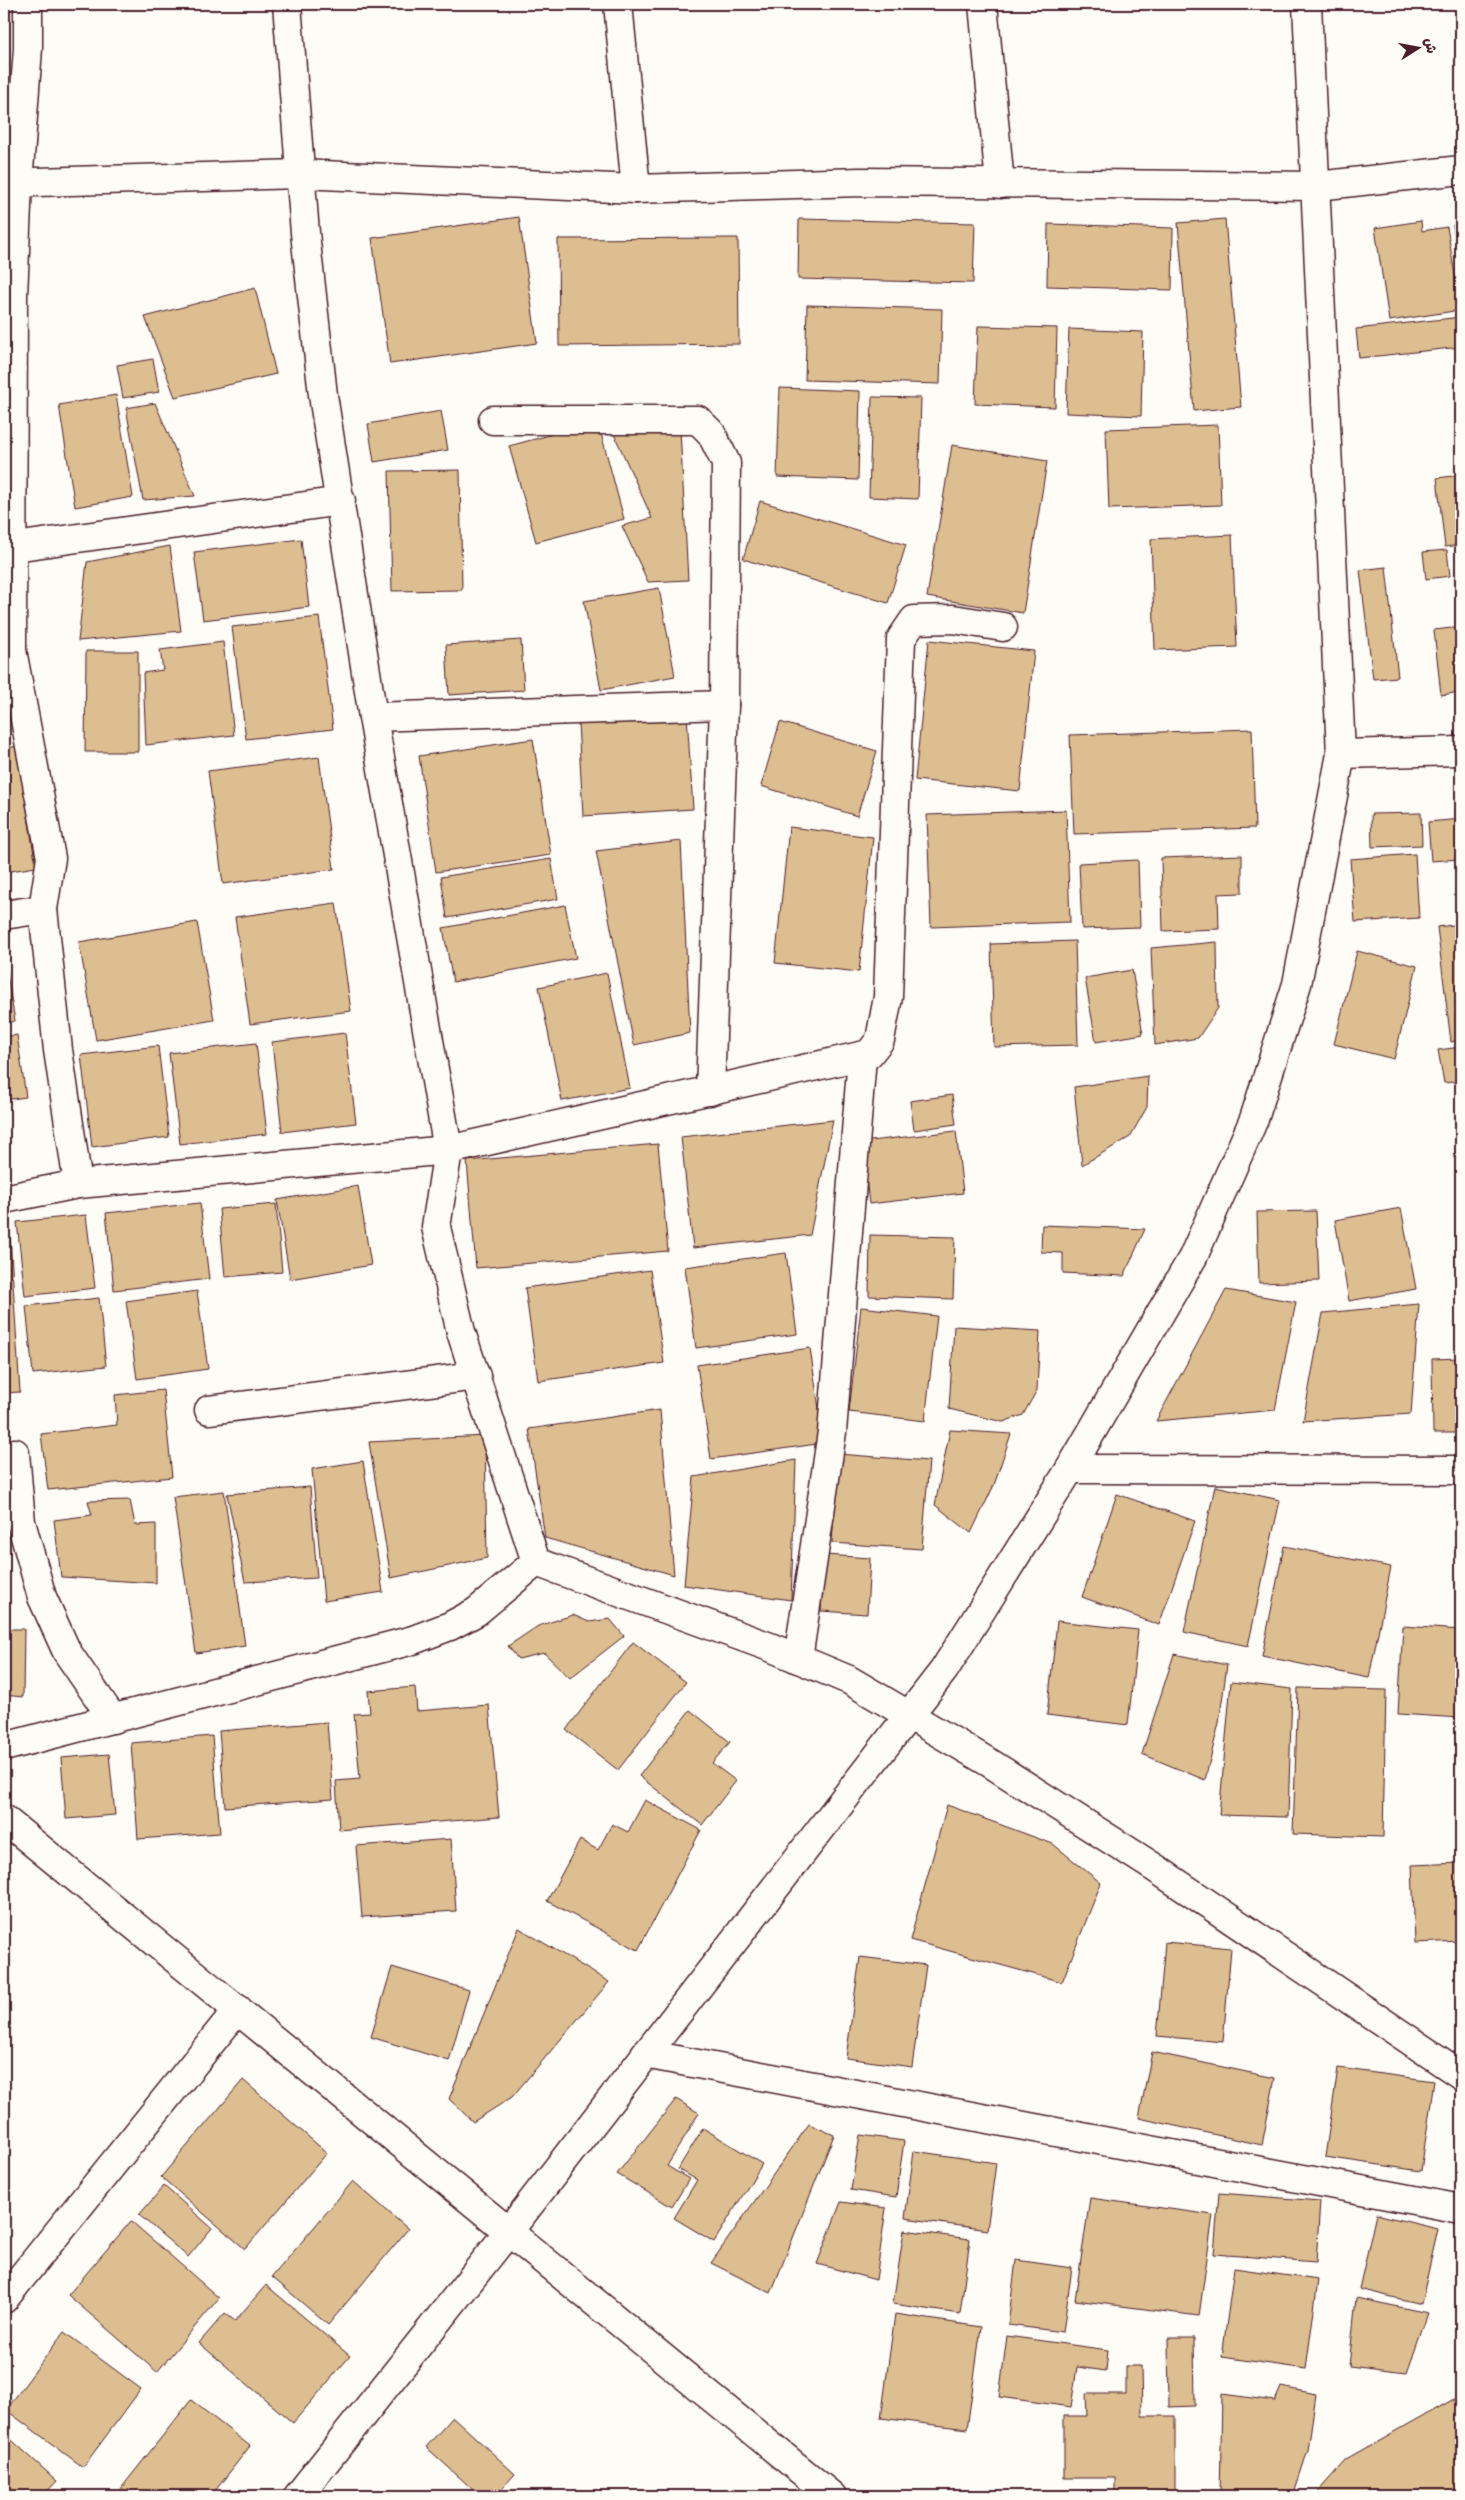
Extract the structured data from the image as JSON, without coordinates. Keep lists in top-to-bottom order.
{
  "north": "right"
}
